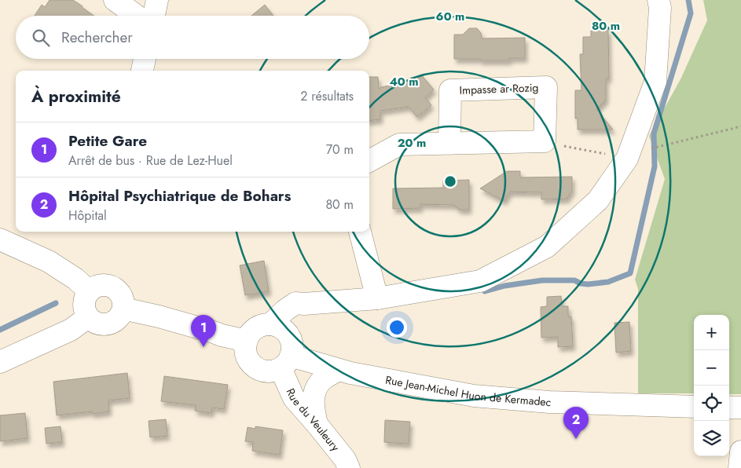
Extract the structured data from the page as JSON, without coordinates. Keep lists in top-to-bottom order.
{
  "streets": {
    "street": ["Impasse ar Rozig", "Rue Jean-Michel Huon de Kermadec", "Rue du Veuleury"]
  },
  "crossings": [
    ["Rue Jean-Michel Huon de Kermadec", "Rue du Veuleury"]
  ],
  "page": {
    "search": "Rechercher",
    "heading": ["À proximité", "2 résultats"],
    "list": [
      {
        "mark": "1",
        "name": "Petite Gare",
        "note": "Arrêt de bus · Rue de Lez-Huel",
        "value": "70 m"
      },
      {
        "mark": "2",
        "name": "Hôpital Psychiatrique de Bohars",
        "note": "Hôpital",
        "value": "80 m"
      }
    ],
    "map_buttons": ["+", "−"],
    "pins": ["1", "2"]
  },
  "rings": [
    "60 m",
    "80 m",
    "40 m",
    "20 m"
  ]
}
